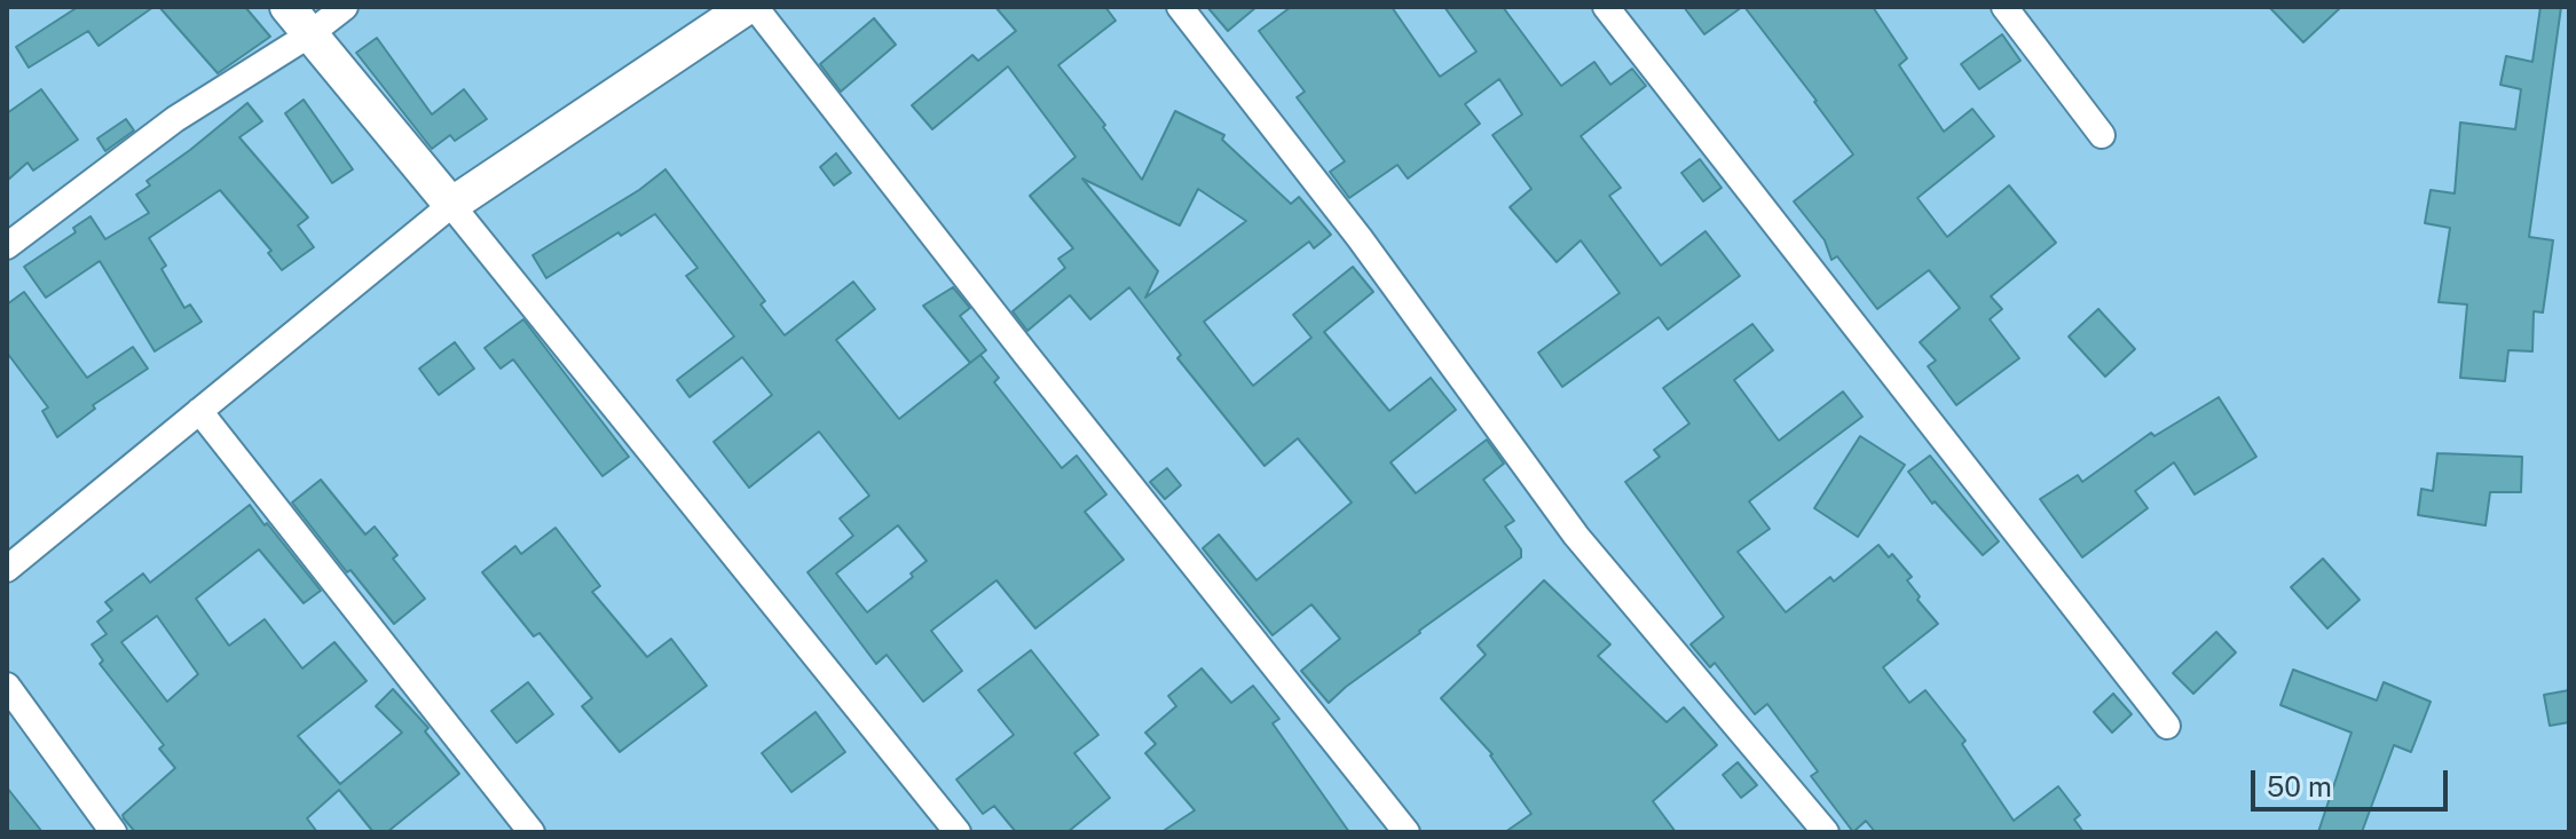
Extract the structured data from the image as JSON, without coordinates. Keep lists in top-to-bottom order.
{
  "scale_bar": "50 m"
}
